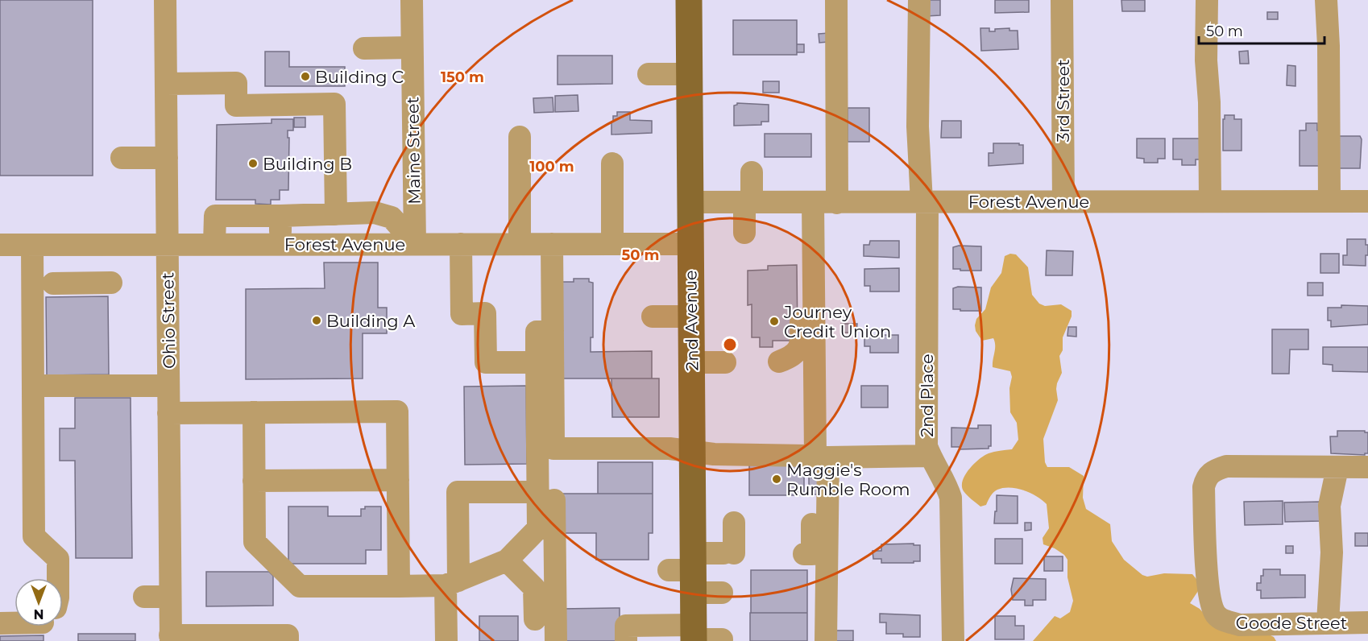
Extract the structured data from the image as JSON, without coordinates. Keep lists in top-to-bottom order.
{
  "streets": {
    "main road": ["2nd Avenue"],
    "street": [
      "3rd Street",
      "Maine Street",
      "Forest Avenue",
      "Ohio Street",
      "2nd Place",
      "Goode Street"
    ]
  },
  "crossings": [
    ["3rd Street", "Forest Avenue"],
    ["Maine Street", "Forest Avenue"],
    ["Forest Avenue", "Ohio Street"],
    ["Forest Avenue", "2nd Avenue"],
    ["Forest Avenue", "2nd Place"]
  ],
  "places": [
    "Building C",
    "Building B",
    "Building A",
    "Journey Credit Union",
    "Maggie's Rumble Room"
  ],
  "scale_bar": "50 m",
  "north": "bottom",
  "rings": ["150 m", "100 m", "50 m"]
}
